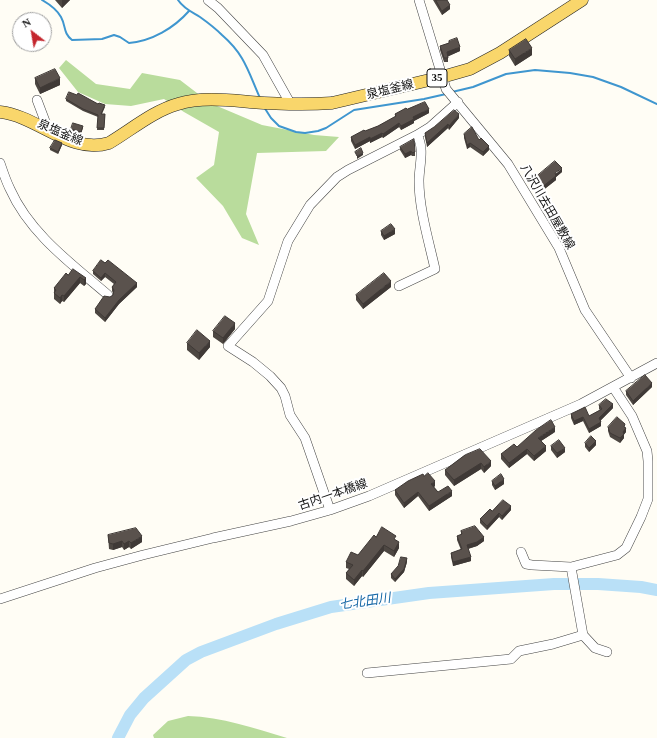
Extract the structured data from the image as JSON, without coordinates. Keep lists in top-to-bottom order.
{
  "streets": {
    "main road": ["35", "泉塩釜線"],
    "street": ["八沢川去田屋敷線", "古内一本橋線"]
  },
  "crossings": [
    ["泉塩釜線", "八沢川去田屋敷線"],
    ["八沢川去田屋敷線", "古内一本橋線"]
  ],
  "water": ["七北田川"],
  "north": "top left"
}
